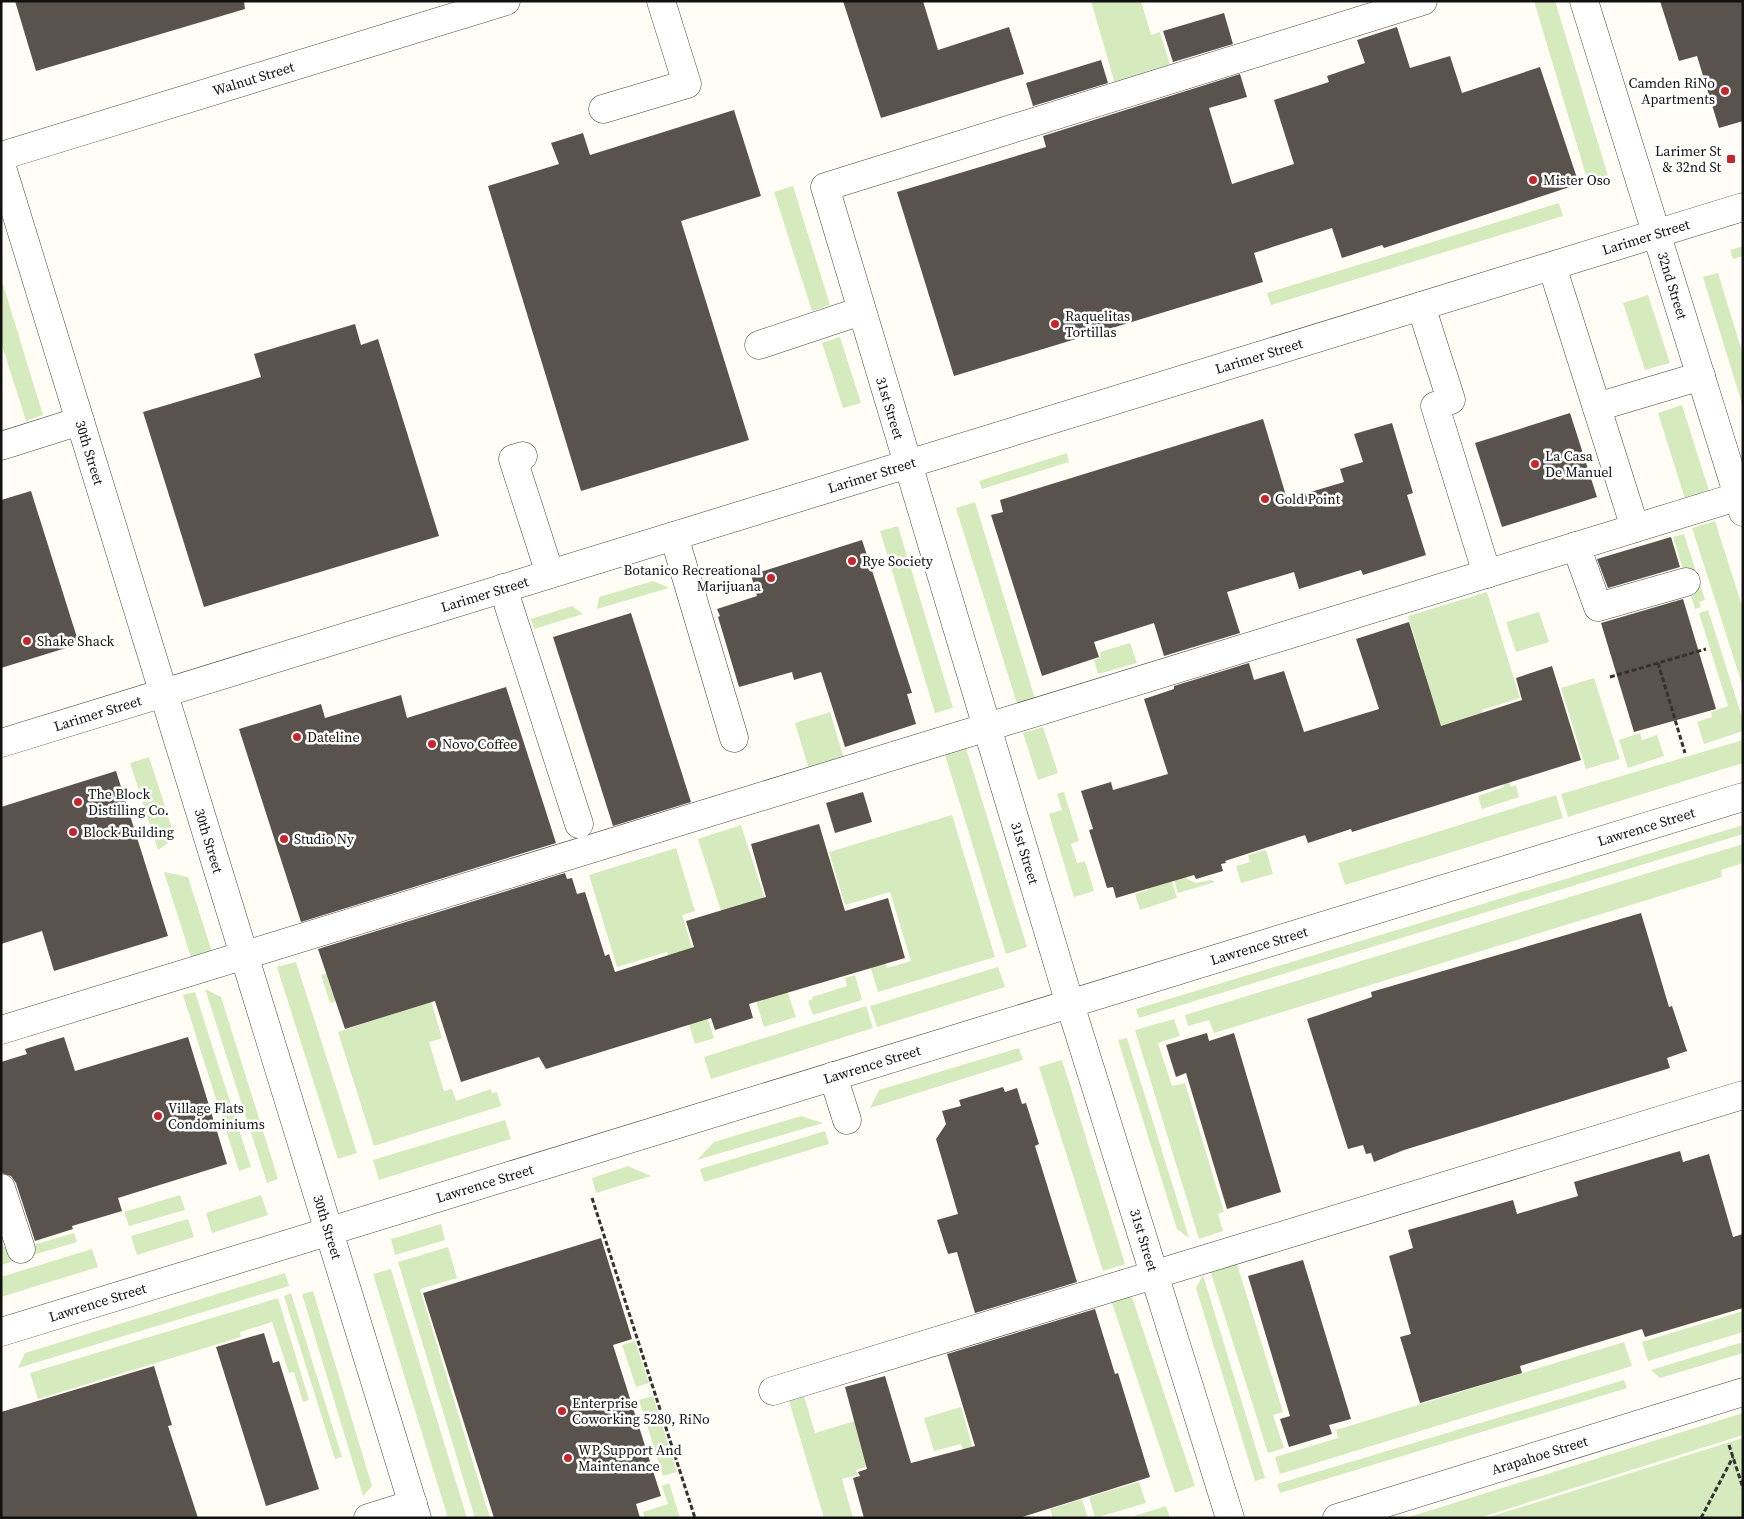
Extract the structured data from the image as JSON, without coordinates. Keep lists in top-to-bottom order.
{
  "streets": {
    "street": [
      "Walnut Street",
      "Larimer Street",
      "32nd Street",
      "31st Street",
      "30th Street",
      "Lawrence Street",
      "Arapahoe Street"
    ]
  },
  "crossings": [
    ["Larimer Street", "32nd Street"],
    ["Larimer Street", "31st Street"],
    ["Larimer Street", "30th Street"],
    ["31st Street", "Lawrence Street"],
    ["30th Street", "Lawrence Street"]
  ],
  "places": {
    "other": [
      "Camden RiNo Apartments",
      "Mister Oso",
      "Raquelitas Tortillas",
      "La Casa De Manuel",
      "Gold Point",
      "Rye Society",
      "Botanico Recreational Marijuana",
      "Shake Shack",
      "Dateline",
      "Novo Coffee",
      "The Block Distilling Co.",
      "Block Building",
      "Studio Ny",
      "Village Flats Condominiums",
      "Enterprise Coworking 5280, RiNo",
      "WP Support And Maintenance"
    ],
    "transit": ["Larimer St & 32nd St"]
  }
}
